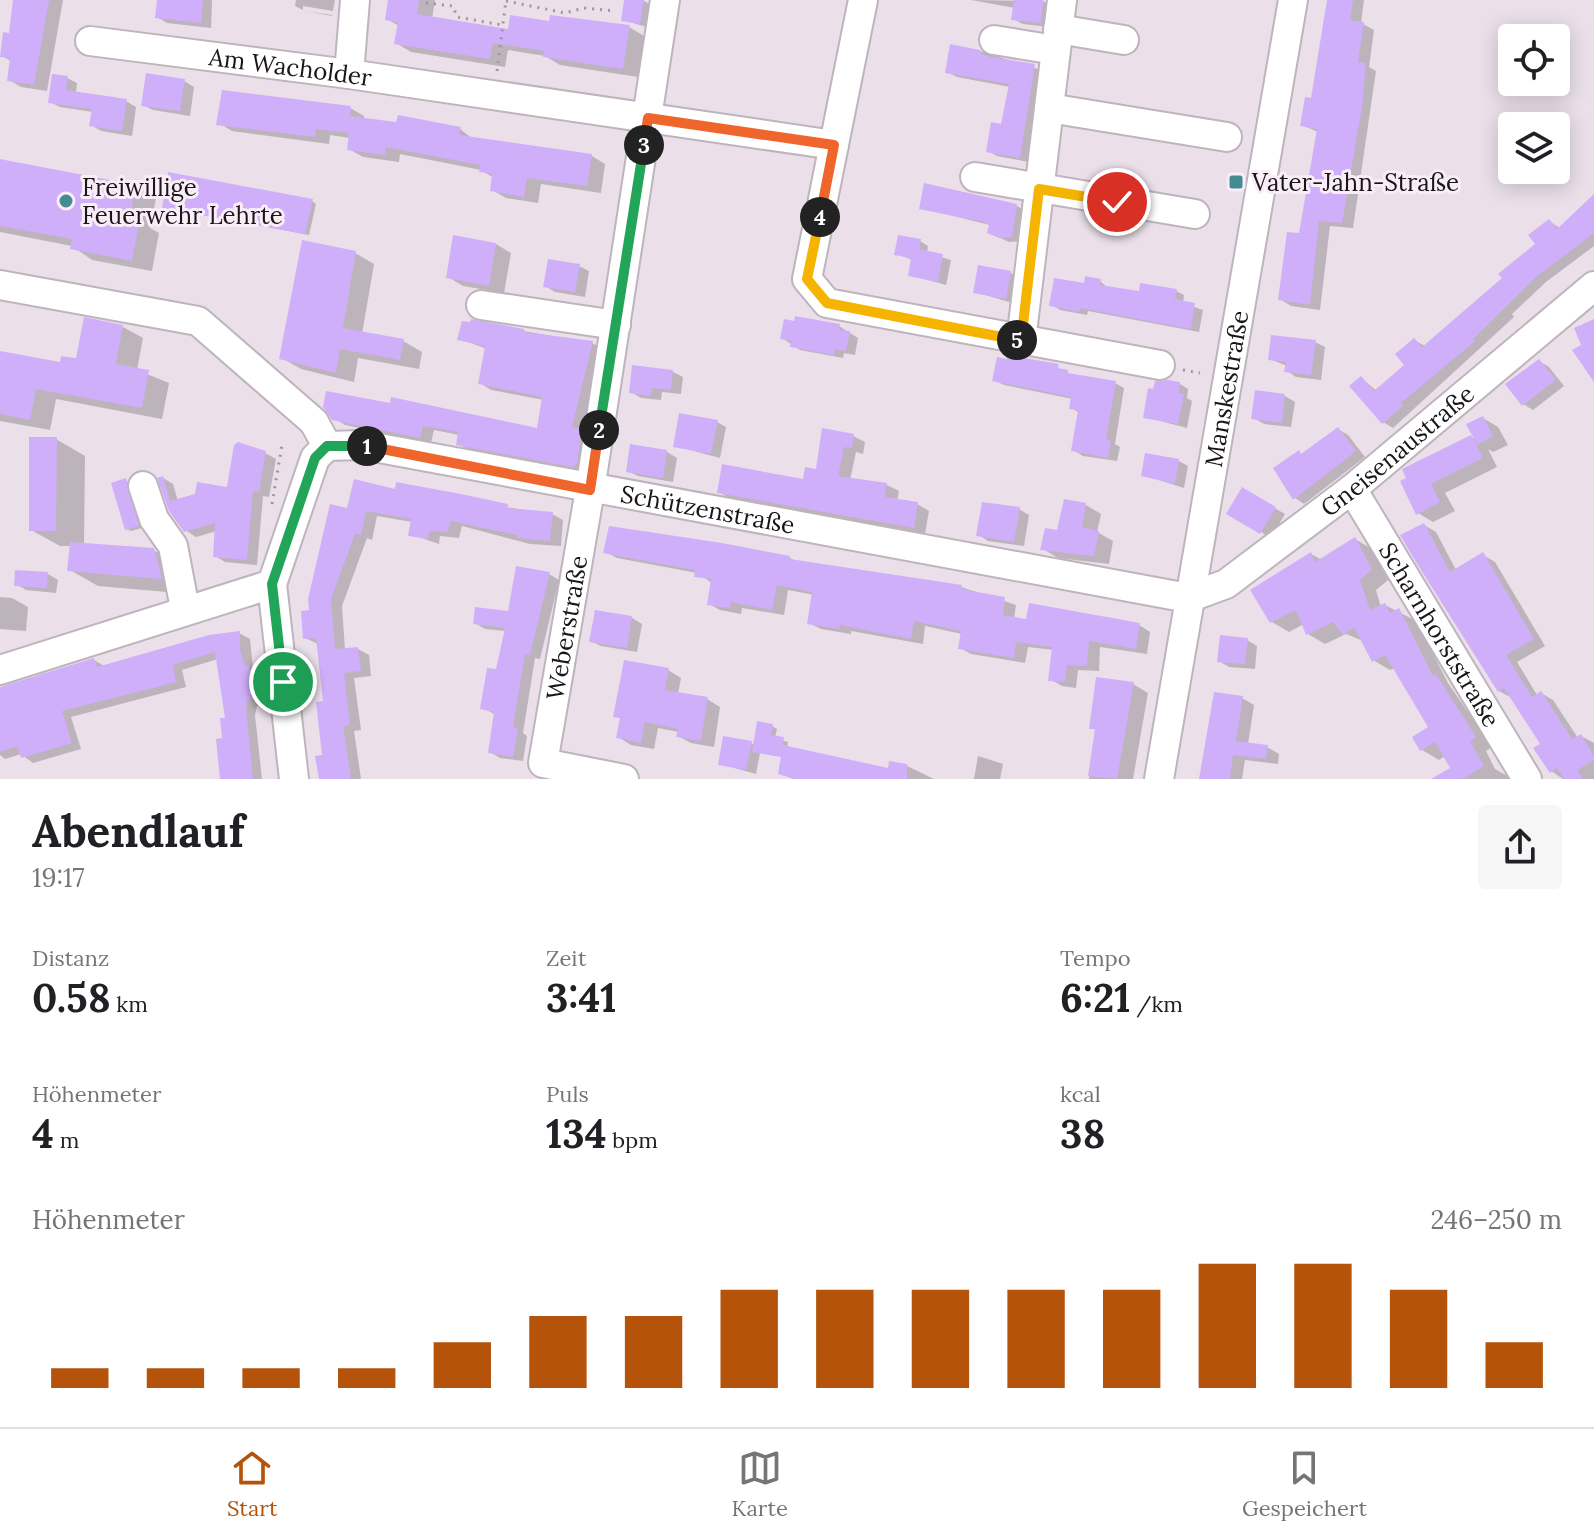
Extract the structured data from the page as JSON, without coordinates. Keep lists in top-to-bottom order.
{
  "streets": {
    "street": [
      "Am Wacholder",
      "Manskestraße",
      "Gneisenaustraße",
      "Schützenstraße",
      "Weberstraße",
      "Scharnhorststraße"
    ]
  },
  "crossings": [
    ["Am Wacholder", "Weberstraße"],
    ["Manskestraße", "Gneisenaustraße"],
    ["Manskestraße", "Schützenstraße"],
    ["Gneisenaustraße", "Schützenstraße"],
    ["Gneisenaustraße", "Scharnhorststraße"],
    ["Schützenstraße", "Weberstraße"]
  ],
  "places": {
    "transit": ["Vater-Jahn-Straße"],
    "other": ["Freiwillige Feuerwehr Lehrte"]
  },
  "page": {
    "pins": [
      "3",
      "4",
      "5",
      "2",
      "1"
    ],
    "heading": ["Abendlauf", "19:17"],
    "stats": [
      ["Distanz", "0.58 km"],
      ["Zeit", "3:41"],
      ["Tempo", "6:21 /km"],
      ["Höhenmeter", "4 m"],
      ["Puls", "134 bpm"],
      ["kcal", "38"]
    ],
    "chart": ["Höhenmeter", "246–250 m"],
    "tabs": ["Start", "Karte", "Gespeichert"]
  }
}
